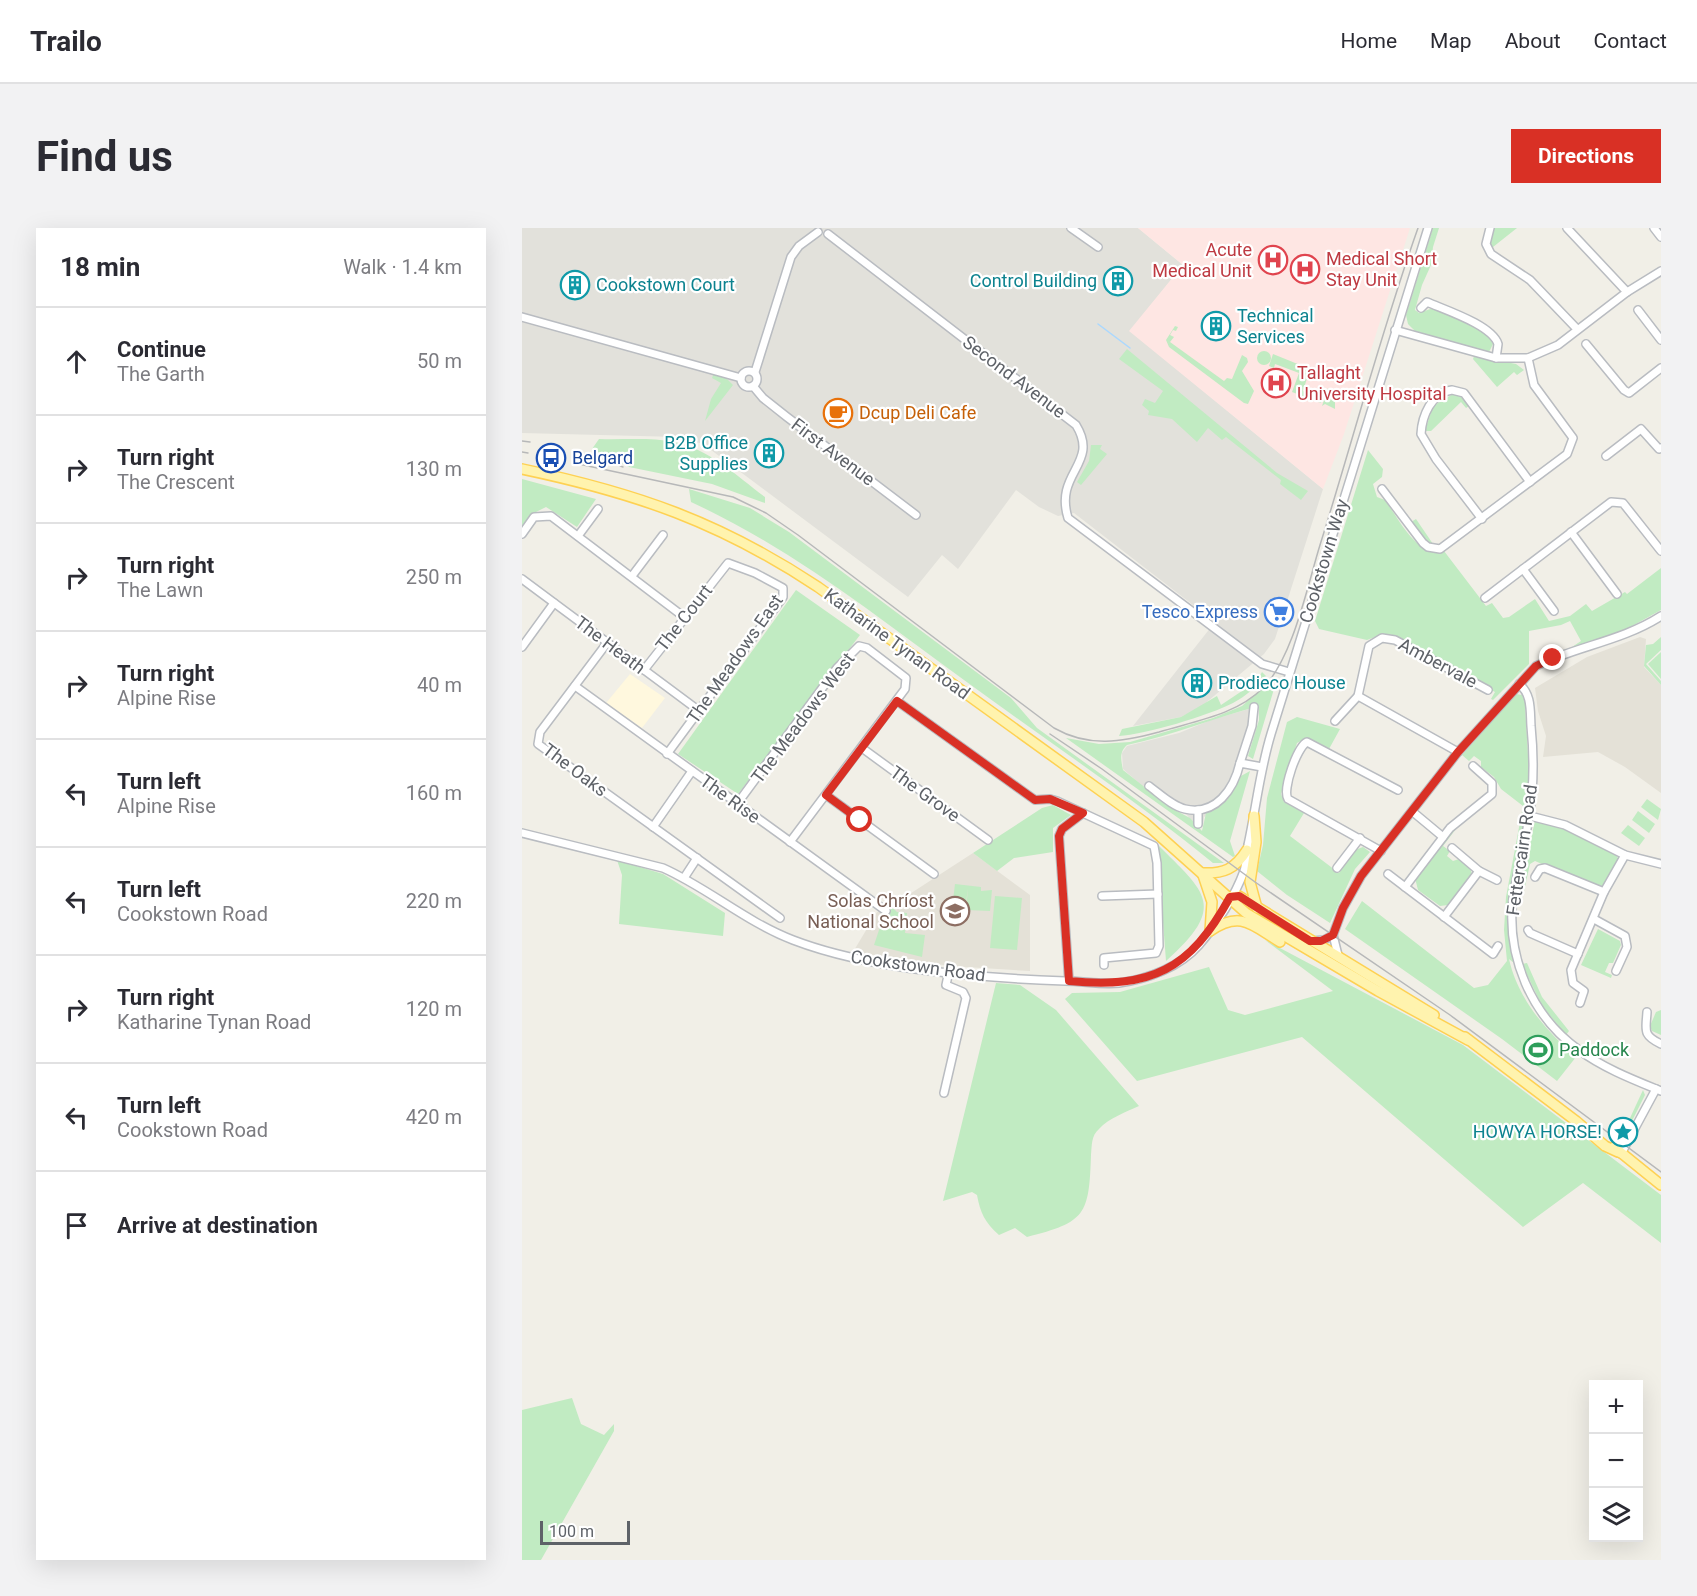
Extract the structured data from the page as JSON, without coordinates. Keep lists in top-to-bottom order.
{
  "streets": {
    "main road": ["Katharine Tynan Road"],
    "street": [
      "Second Avenue",
      "First Avenue",
      "Cookstown Way",
      "The Court",
      "The Heath",
      "The Meadows East",
      "Ambervale",
      "The Meadows West",
      "The Oaks",
      "The Grove",
      "The Rise",
      "Fettercairn Road",
      "Cookstown Road"
    ]
  },
  "crossings": [
    ["Second Avenue", "Cookstown Way"],
    ["Cookstown Way", "Katharine Tynan Road"],
    ["Cookstown Way", "Cookstown Road"],
    ["The Court", "The Heath"],
    ["The Court", "The Meadows East"],
    ["Katharine Tynan Road", "Cookstown Road"],
    ["The Heath", "The Meadows East"],
    ["The Heath", "The Oaks"],
    ["The Meadows East", "The Rise"],
    ["The Meadows West", "The Rise"],
    ["The Oaks", "The Rise"]
  ],
  "places": {
    "hospital": ["Acute Medical Unit", "Medical Short Stay Unit", "Tallaght University Hospital"],
    "building": [
      "Control Building",
      "Cookstown Court",
      "Technical Services",
      "B2B Office Supplies",
      "Prodieco House"
    ],
    "cafe": ["Dcup Deli Cafe"],
    "bus stop": ["Belgard"],
    "supermarket": ["Tesco Express"],
    "school or university": ["Solas Chríost National School"],
    "sports": ["Paddock"],
    "place": ["HOWYA HORSE!"]
  },
  "scale_bar": "100 m",
  "page": {
    "header": "Trailo",
    "nav": [
      "Home",
      "Map",
      "About",
      "Contact"
    ],
    "buttons": "Directions",
    "title": "Find us",
    "heading": ["18 min", "Walk · 1.4 km"],
    "list": [
      ["Continue", "The Garth", "50 m"],
      ["Turn right", "The Crescent", "130 m"],
      ["Turn right", "The Lawn", "250 m"],
      ["Turn right", "Alpine Rise", "40 m"],
      ["Turn left", "Alpine Rise", "160 m"],
      ["Turn left", "Cookstown Road", "220 m"],
      ["Turn right", "Katharine Tynan Road", "120 m"],
      ["Turn left", "Cookstown Road", "420 m"],
      "Arrive at destination"
    ],
    "map_buttons": ["+", "−"],
    "scale": "100 m"
  }
}
